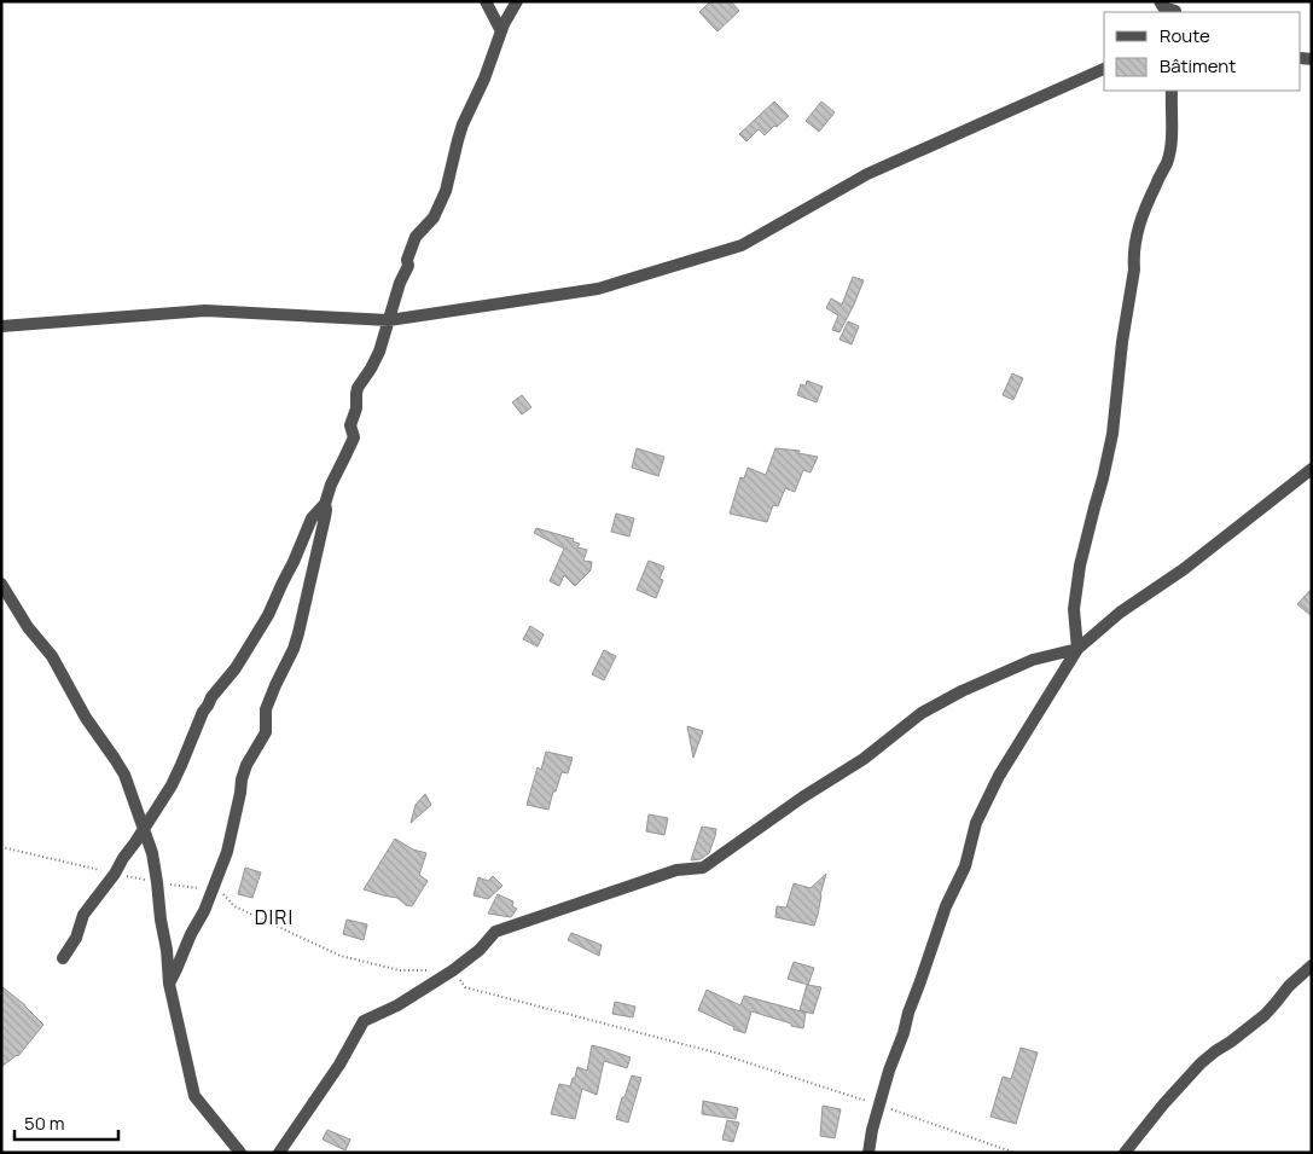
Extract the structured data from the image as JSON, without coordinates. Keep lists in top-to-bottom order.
{
  "districts": ["DIRI"],
  "legend": ["Route", "Bâtiment"],
  "scale_bar": "50 m"
}
